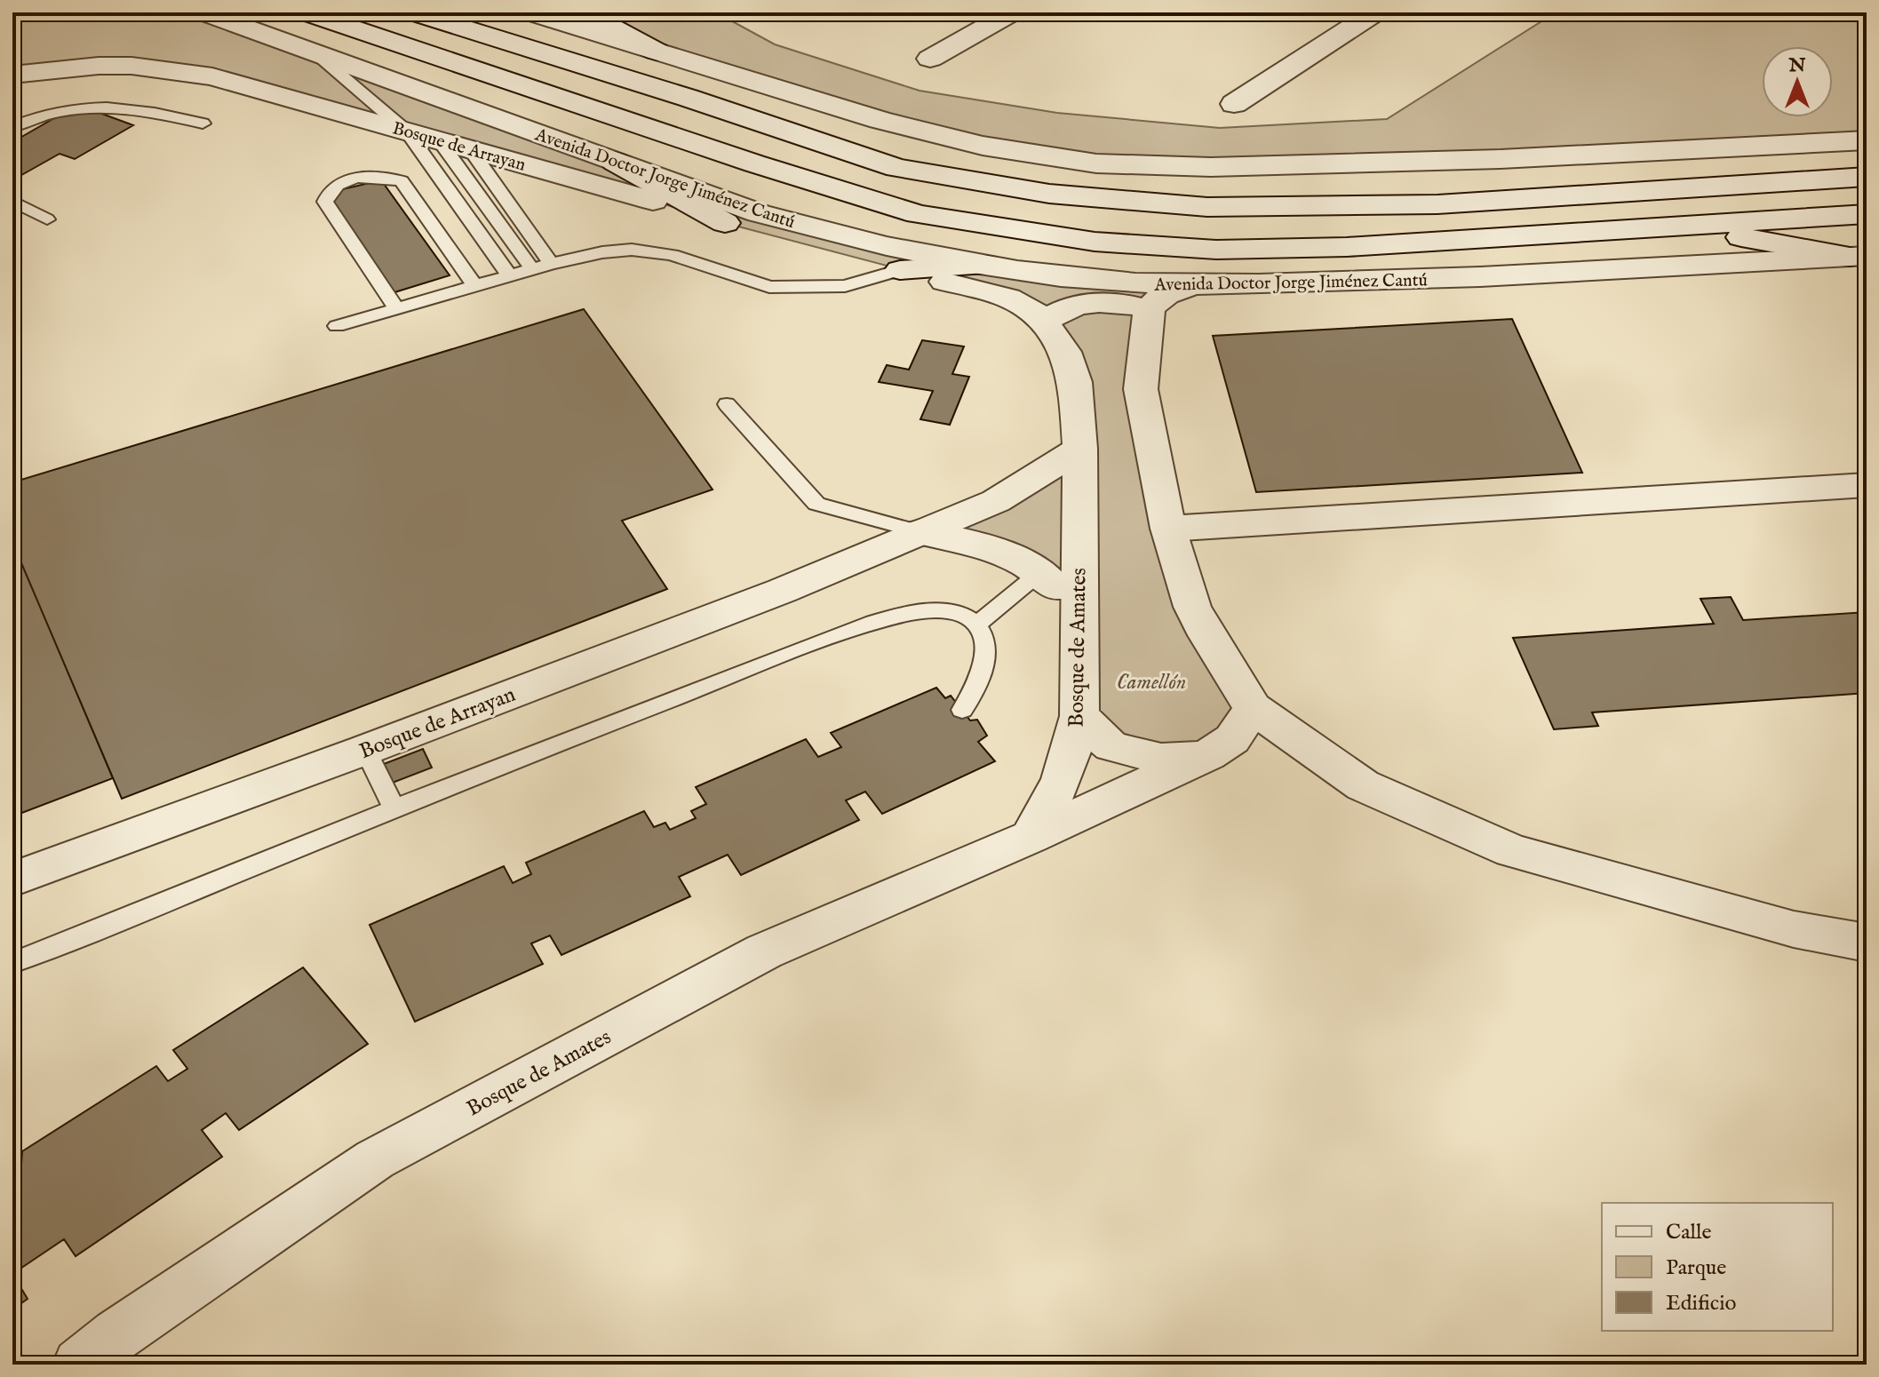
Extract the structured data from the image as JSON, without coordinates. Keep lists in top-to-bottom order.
{
  "streets": {
    "street": ["Bosque de Arrayan", "Avenida Doctor Jorge Jiménez Cantú", "Bosque de Amates"]
  },
  "crossings": [
    ["Bosque de Arrayan", "Bosque de Amates"]
  ],
  "parks": ["Camellón"],
  "legend": ["Calle", "Parque", "Edificio"],
  "north": "top"
}
